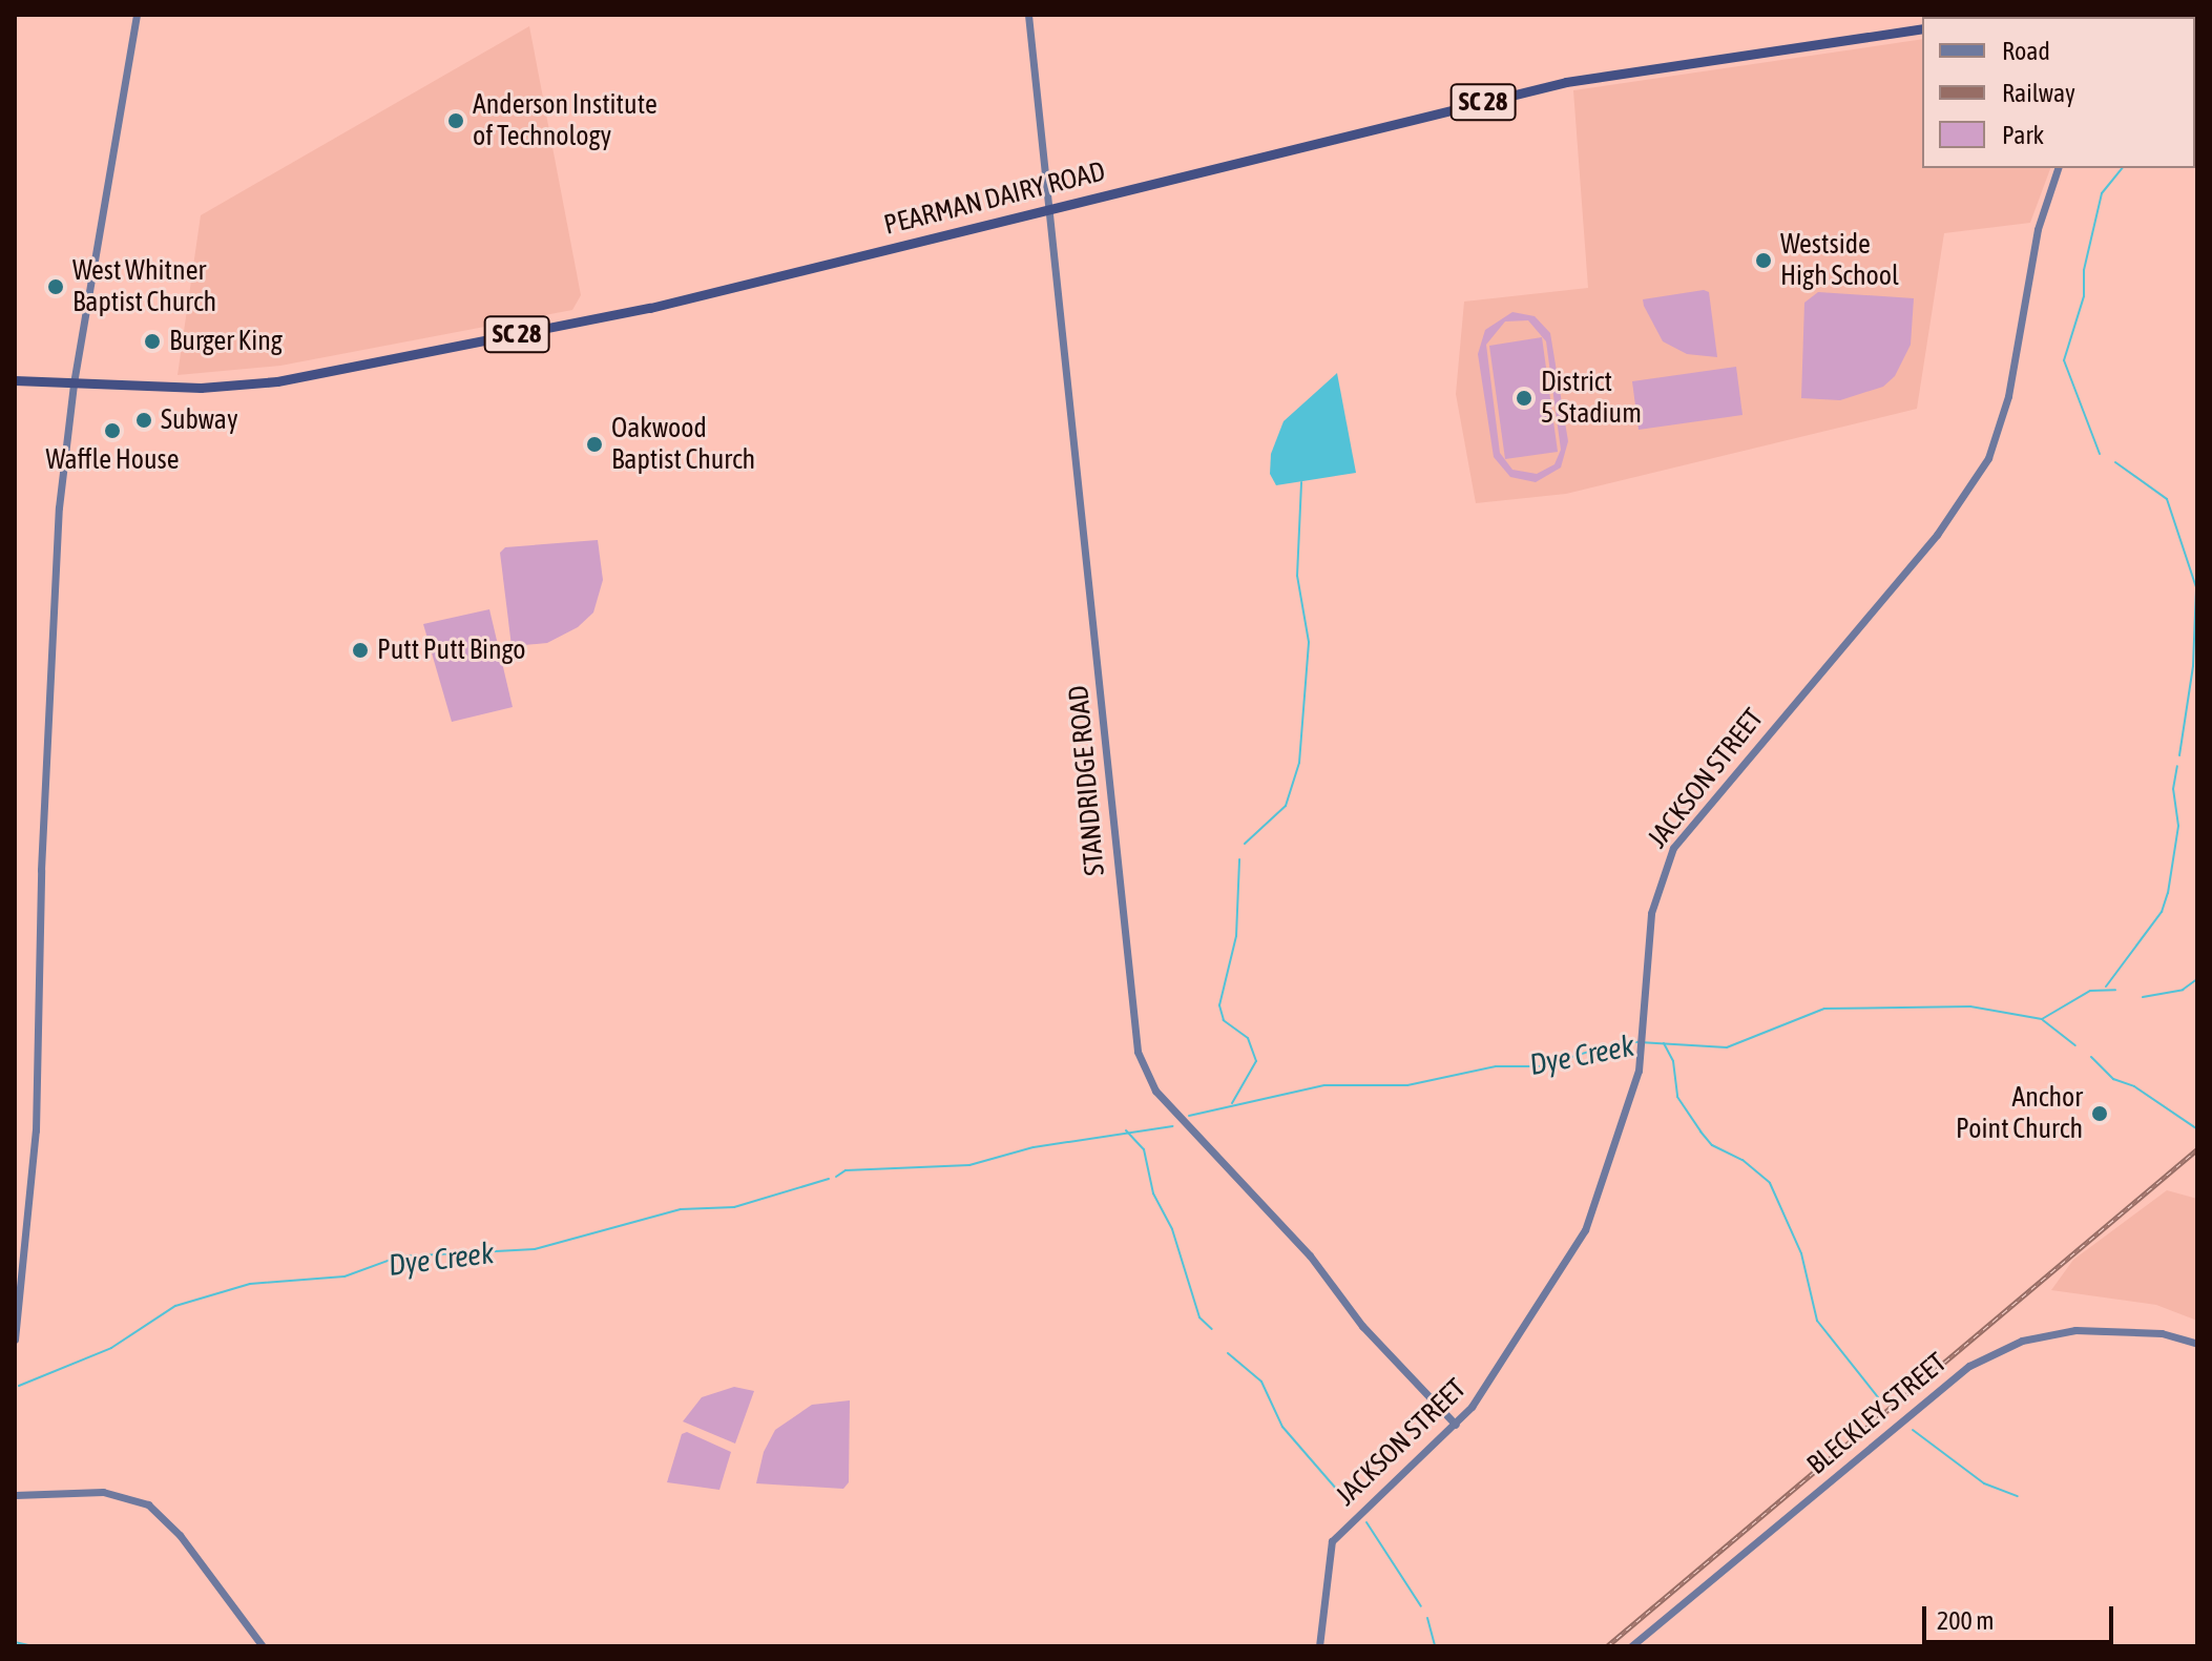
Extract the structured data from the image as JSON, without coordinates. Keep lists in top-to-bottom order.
{
  "streets": {
    "highway": ["SC 28", "PEARMAN DAIRY ROAD"],
    "street": ["JACKSON STREET", "STANDRIDGE ROAD", "BLECKLEY STREET"]
  },
  "crossings": [
    ["SC 28", "PEARMAN DAIRY ROAD"],
    ["PEARMAN DAIRY ROAD", "STANDRIDGE ROAD"],
    ["JACKSON STREET", "STANDRIDGE ROAD"]
  ],
  "water": ["Dye Creek"],
  "places": [
    "Anderson Institute of Technology",
    "Westside High School",
    "West Whitner Baptist Church",
    "Burger King",
    "District 5 Stadium",
    "Subway",
    "Waffle House",
    "Oakwood Baptist Church",
    "Putt Putt Bingo",
    "Anchor Point Church"
  ],
  "legend": ["Road", "Railway", "Park"],
  "scale_bar": "200 m"
}
